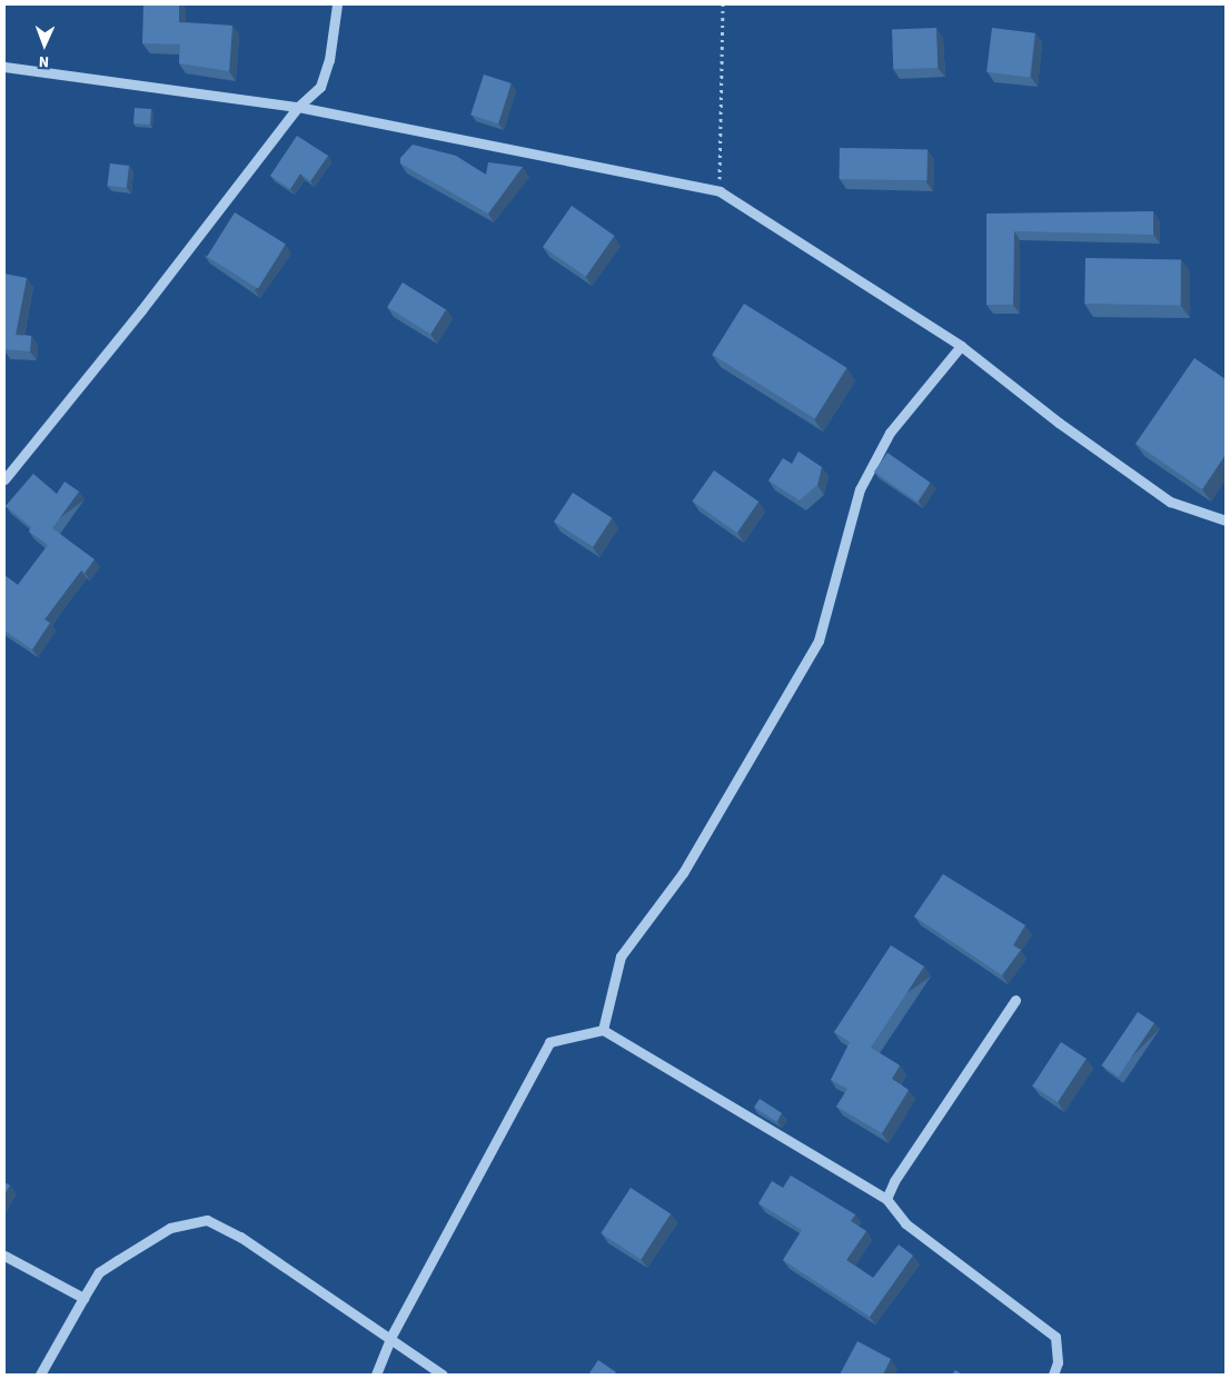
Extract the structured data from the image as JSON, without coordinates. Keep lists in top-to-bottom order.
{
  "north": "bottom"
}
